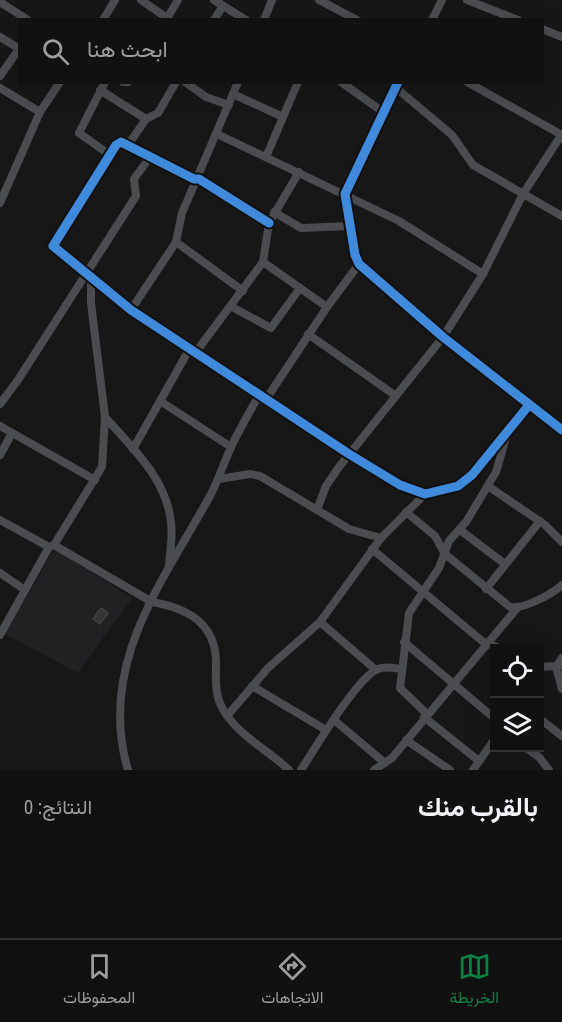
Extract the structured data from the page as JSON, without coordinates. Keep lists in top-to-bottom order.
{
  "page": {
    "search": "ابحث هنا",
    "heading": ["بالقرب منك", "النتائج: 0"],
    "nav": ["الخريطة", "الاتجاهات", "المحفوظات"]
  }
}
